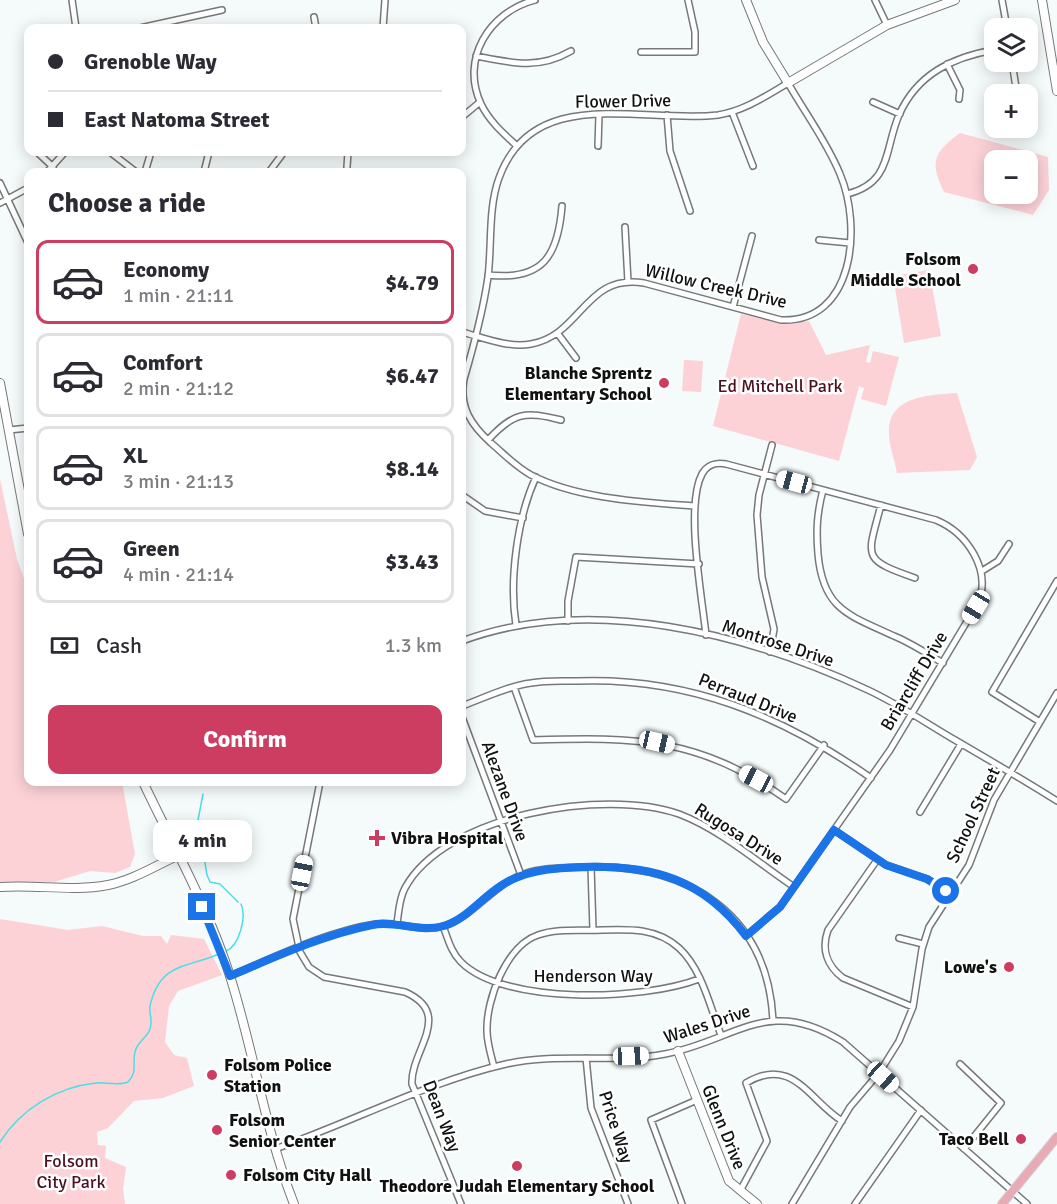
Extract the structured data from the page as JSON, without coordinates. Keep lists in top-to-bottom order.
{
  "streets": {
    "main road": ["Flower Drive", "Willow Creek Drive", "Glenn Drive"],
    "street": [
      "Montrose Drive",
      "Briarcliff Drive",
      "Perraud Drive",
      "Alezane Drive",
      "School Street",
      "Rugosa Drive",
      "Henderson Way",
      "Wales Drive",
      "Dean Way",
      "Price Way"
    ]
  },
  "crossings": [
    ["Flower Drive", "Willow Creek Drive"],
    ["Montrose Drive", "Briarcliff Drive"],
    ["Montrose Drive", "School Street"],
    ["Briarcliff Drive", "Perraud Drive"],
    ["Briarcliff Drive", "Rugosa Drive"],
    ["Alezane Drive", "Rugosa Drive"],
    ["School Street", "Wales Drive"],
    ["Wales Drive", "Dean Way"],
    ["Wales Drive", "Price Way"],
    ["Wales Drive", "Glenn Drive"]
  ],
  "parks": ["Ed Mitchell Park", "Folsom City Park"],
  "places": {
    "other": [
      "Folsom Middle School",
      "Blanche Sprentz Elementary School",
      "Lowe's",
      "Folsom Police Station",
      "Folsom Senior Center",
      "Taco Bell",
      "Theodore Judah Elementary School",
      "Folsom City Hall"
    ],
    "health": ["Vibra Hospital"]
  },
  "page": {
    "map_buttons": ["+", "−"],
    "banner": ["Grenoble Way", "East Natoma Street"],
    "heading": "Choose a ride",
    "list": [
      {
        "name": "Economy",
        "note": "1 min · 21:11",
        "value": "$4.79"
      },
      {
        "name": "Comfort",
        "note": "2 min · 21:12",
        "value": "$6.47"
      },
      {
        "name": "XL",
        "note": "3 min · 21:13",
        "value": "$8.14"
      },
      {
        "name": "Green",
        "note": "4 min · 21:14",
        "value": "$3.43"
      }
    ],
    "pay": ["Cash", "1.3 km"],
    "buttons": "Confirm",
    "bubble": "4 min"
  }
}
